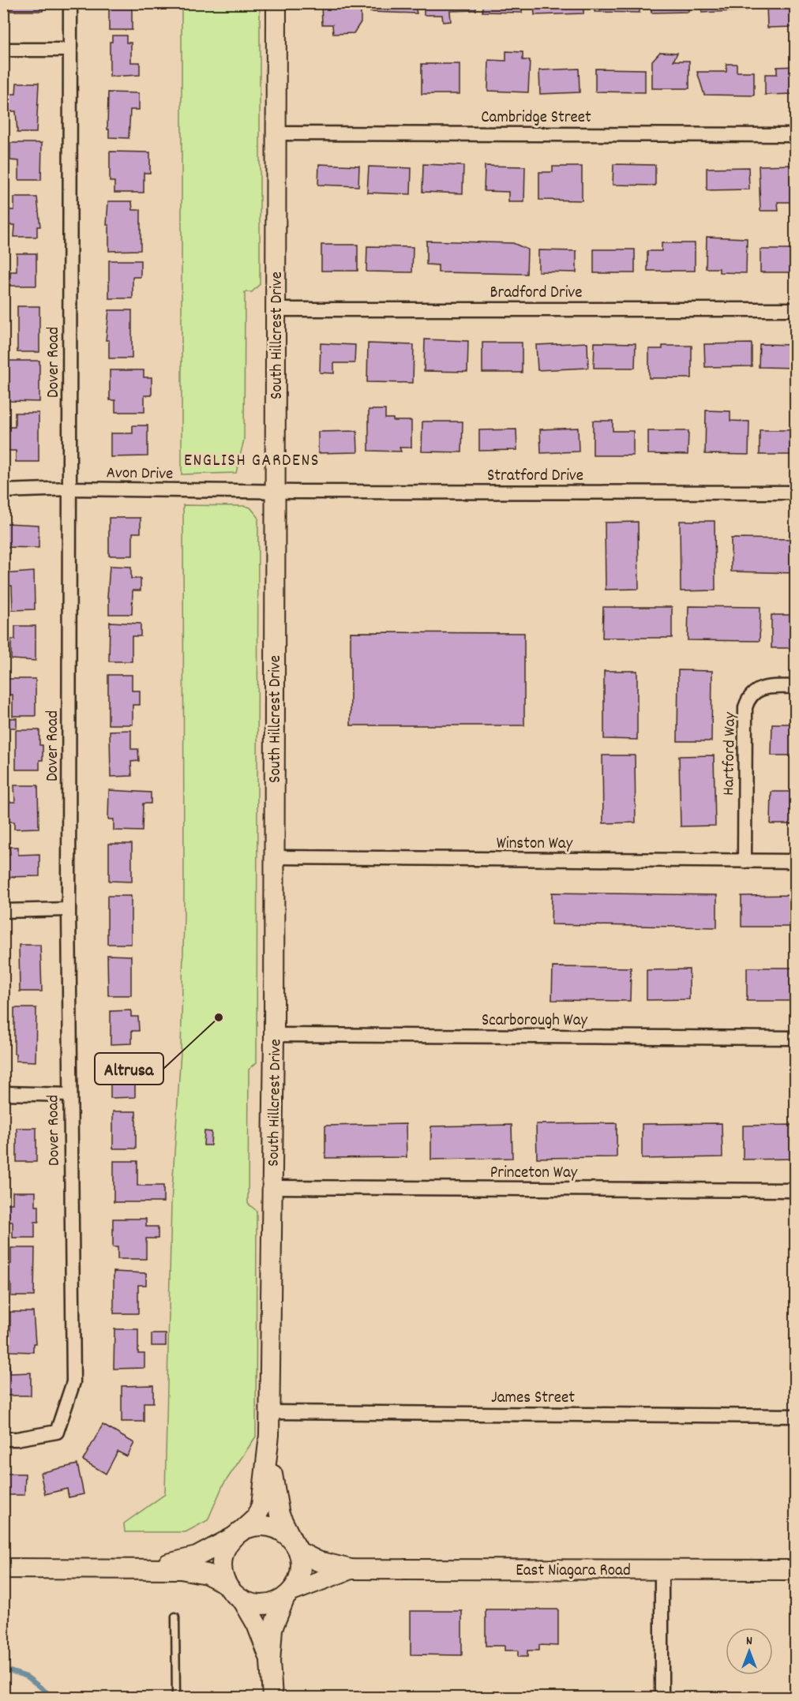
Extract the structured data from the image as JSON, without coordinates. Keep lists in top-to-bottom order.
{
  "streets": {
    "street": [
      "Cambridge Street",
      "Bradford Drive",
      "South Hillcrest Drive",
      "Dover Road",
      "Avon Drive",
      "Stratford Drive",
      "Hartford Way",
      "Winston Way",
      "Scarborough Way",
      "Princeton Way",
      "James Street",
      "East Niagara Road"
    ]
  },
  "crossings": [
    ["Cambridge Street", "South Hillcrest Drive"],
    ["Bradford Drive", "South Hillcrest Drive"],
    ["South Hillcrest Drive", "Avon Drive"],
    ["South Hillcrest Drive", "Stratford Drive"],
    ["South Hillcrest Drive", "Winston Way"],
    ["South Hillcrest Drive", "Scarborough Way"],
    ["South Hillcrest Drive", "Princeton Way"],
    ["South Hillcrest Drive", "James Street"],
    ["South Hillcrest Drive", "East Niagara Road"],
    ["Dover Road", "Avon Drive"],
    ["Avon Drive", "Stratford Drive"],
    ["Hartford Way", "Winston Way"]
  ],
  "districts": ["ENGLISH GARDENS"],
  "places": ["Altrusa"],
  "north": "top"
}
